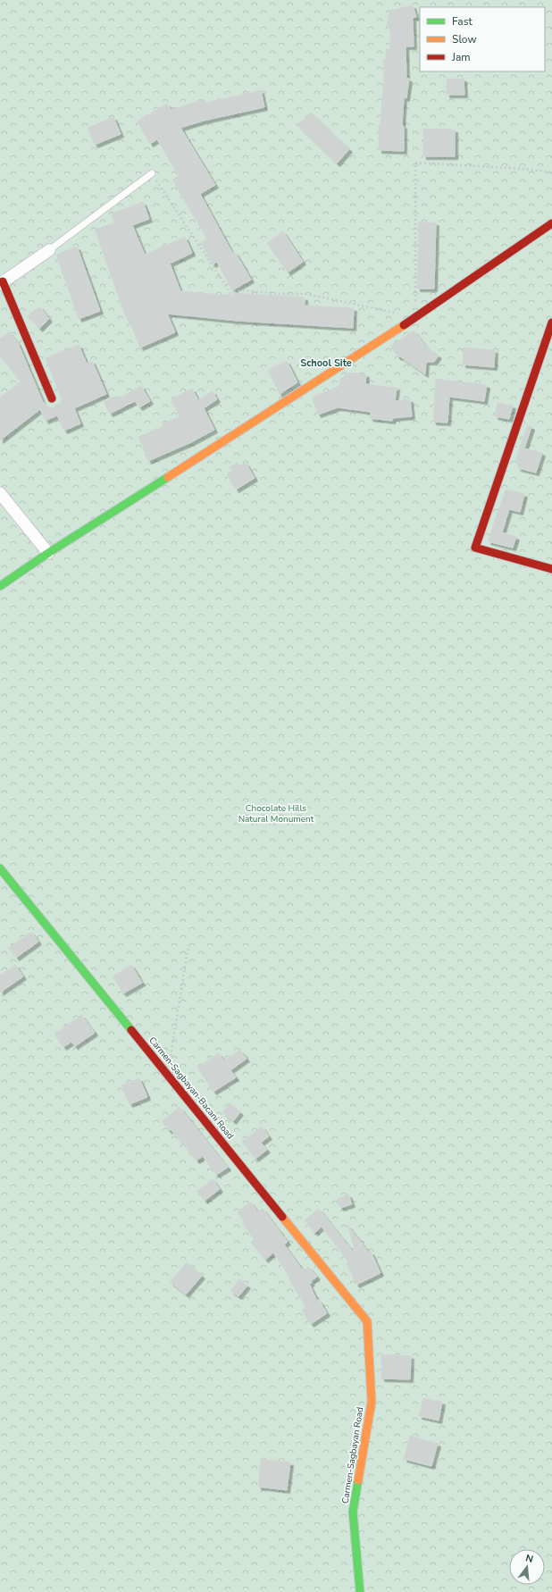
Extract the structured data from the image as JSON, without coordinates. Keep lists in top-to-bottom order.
{
  "streets": {
    "street": ["Carmen-Sagbayan-Bacani Road", "Carmen-Sagbayan Road"]
  },
  "crossings": [
    ["Carmen-Sagbayan-Bacani Road", "Carmen-Sagbayan Road"]
  ],
  "districts": ["School Site"],
  "parks": ["Chocolate Hills Natural Monument"],
  "legend": ["Fast", "Slow", "Jam"],
  "north": "top"
}
